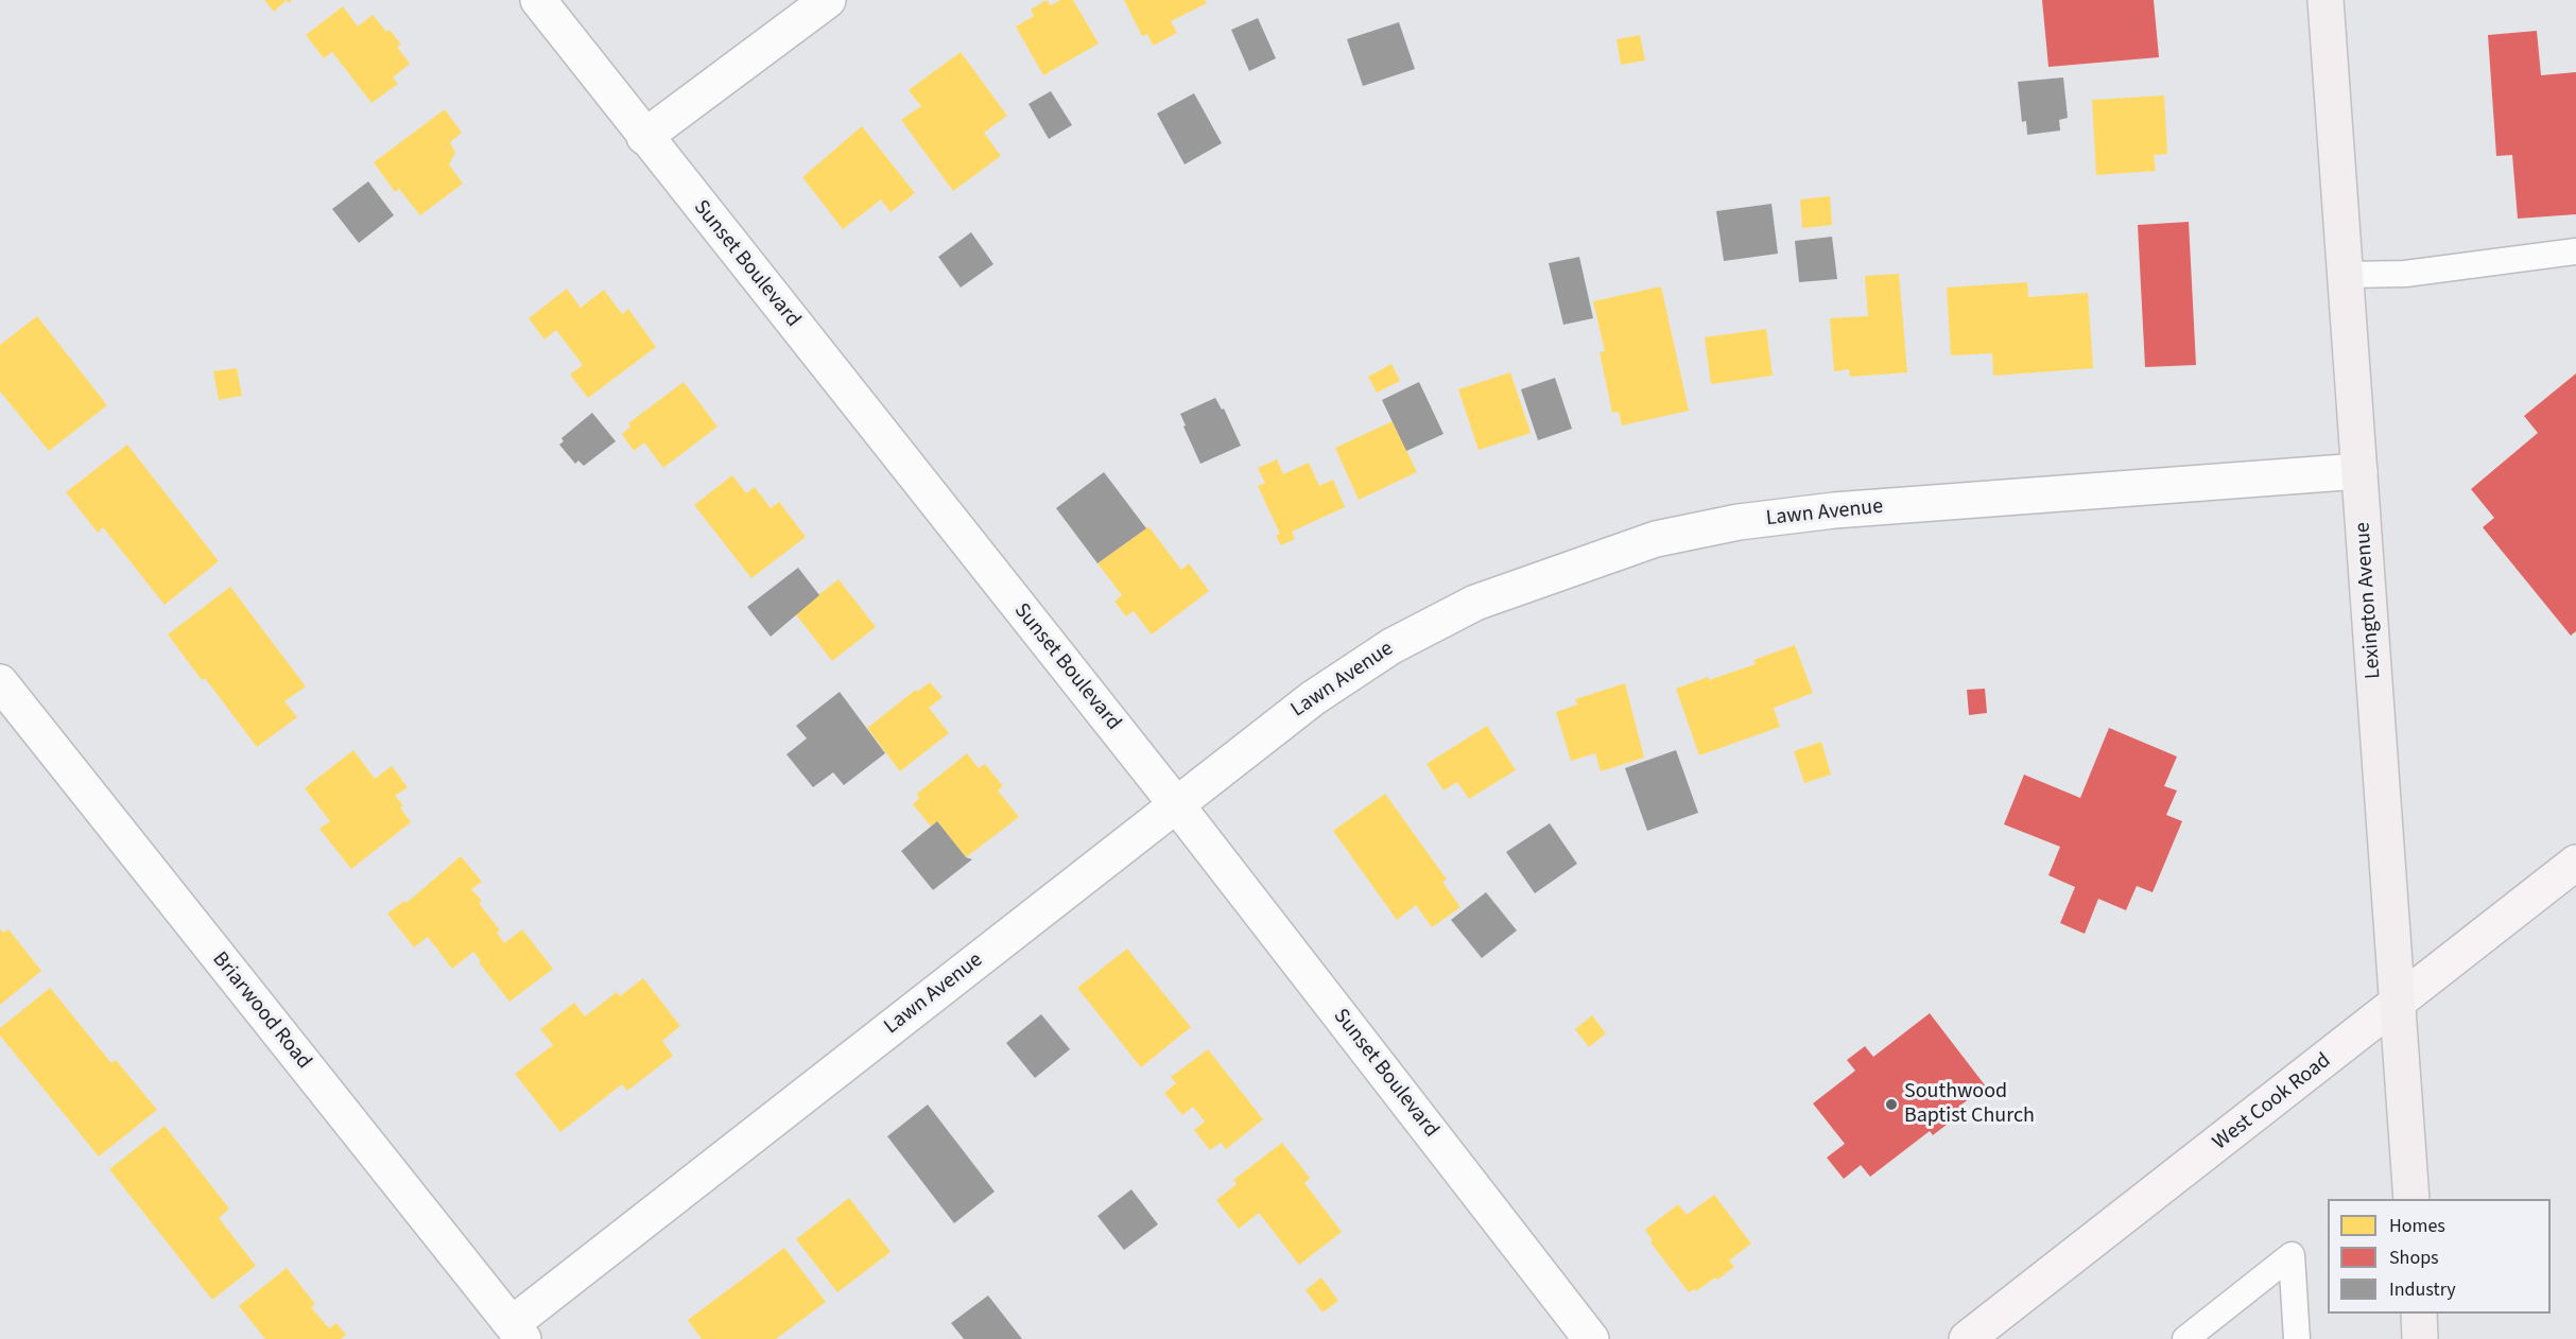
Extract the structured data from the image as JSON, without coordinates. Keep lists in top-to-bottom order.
{
  "streets": {
    "main road": ["Lexington Avenue", "West Cook Road"],
    "street": ["Sunset Boulevard", "Lawn Avenue", "Briarwood Road"]
  },
  "crossings": [
    ["Sunset Boulevard", "Lawn Avenue"],
    ["Lawn Avenue", "Lexington Avenue"],
    ["Lawn Avenue", "Briarwood Road"],
    ["Lexington Avenue", "West Cook Road"]
  ],
  "places": ["Southwood Baptist Church"],
  "legend": ["Homes", "Shops", "Industry"]
}
